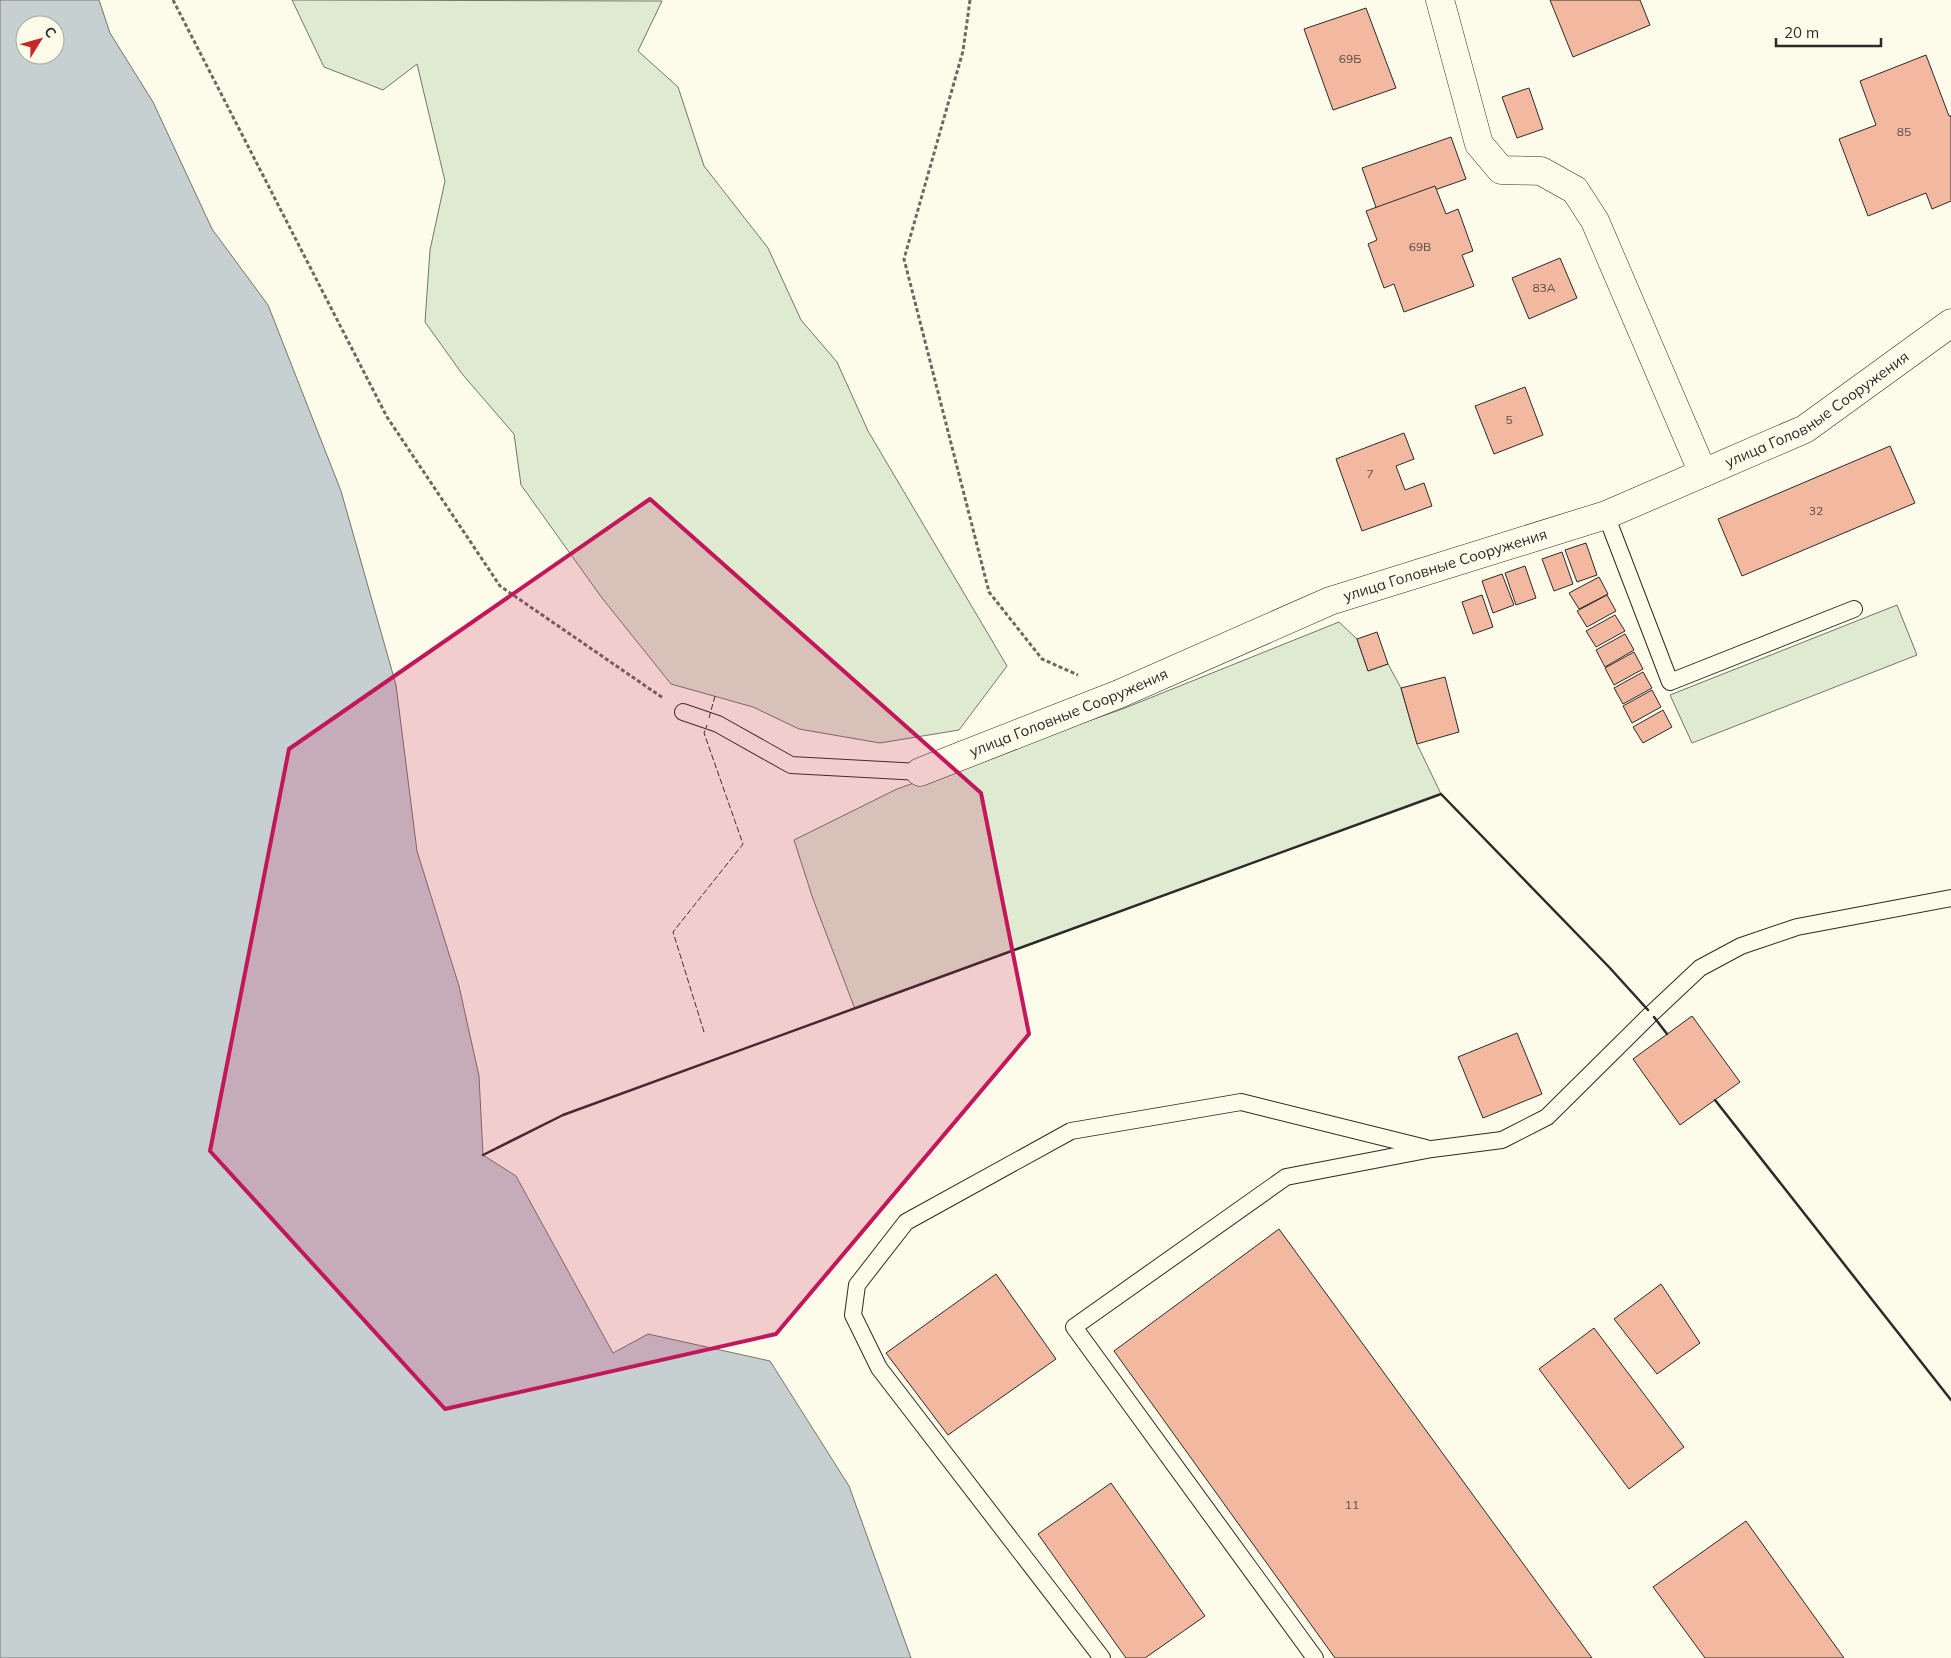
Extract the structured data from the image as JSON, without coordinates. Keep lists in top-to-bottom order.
{
  "streets": {
    "street": ["улица Головные Сооружения"]
  },
  "house_numbers": [
    "69Б",
    "85",
    "69В",
    "83А",
    "5",
    "7",
    "32",
    "11"
  ],
  "scale_bar": "20 m",
  "north": "top right"
}
